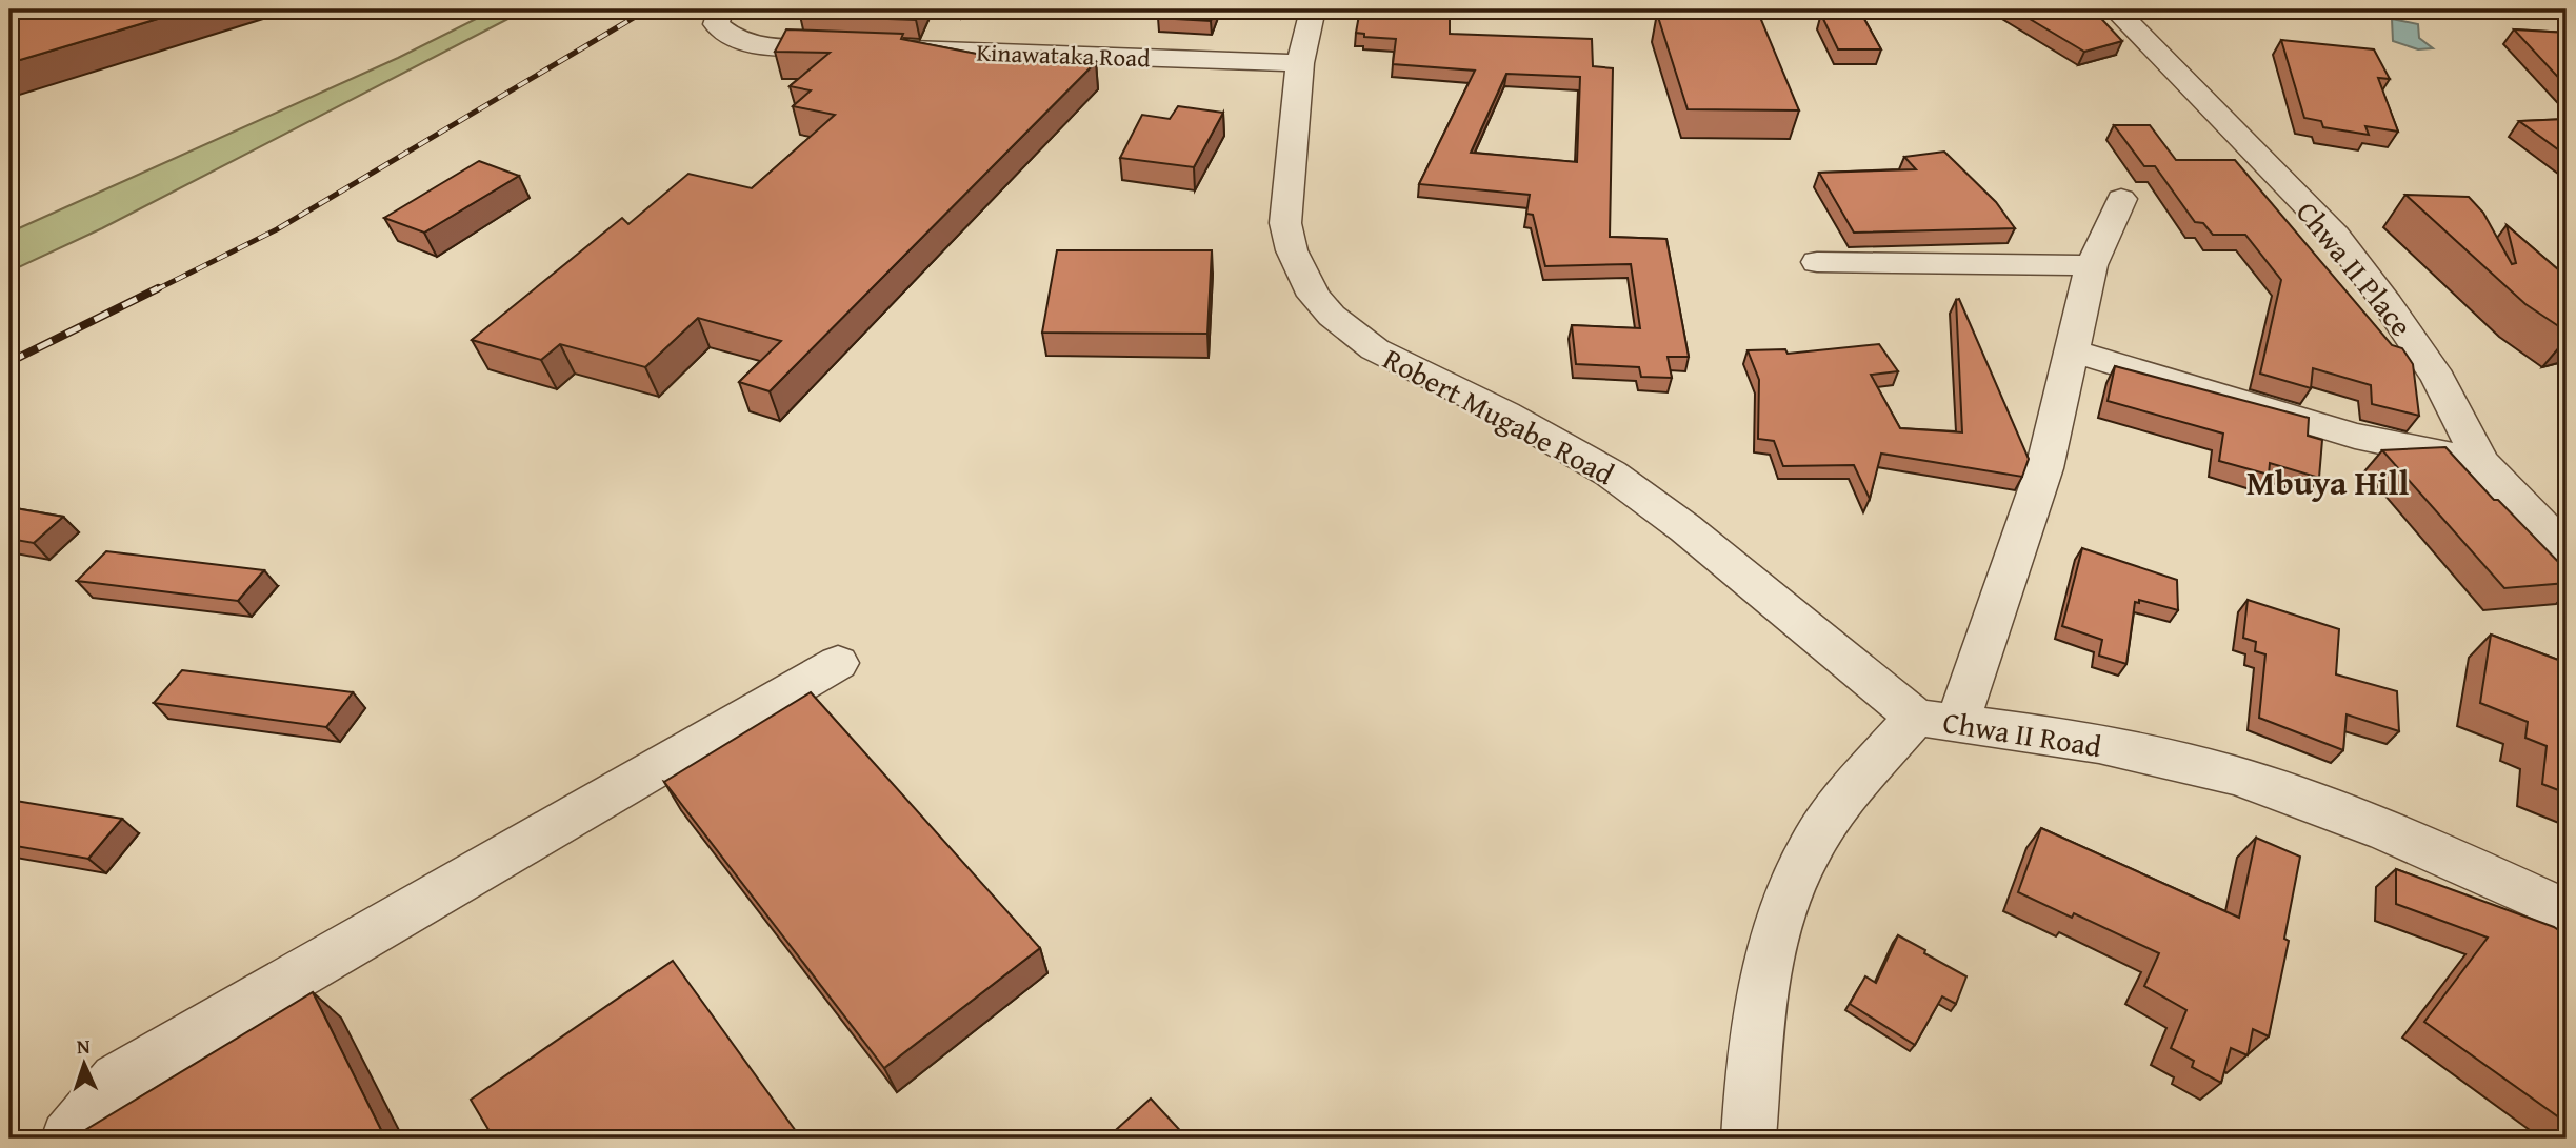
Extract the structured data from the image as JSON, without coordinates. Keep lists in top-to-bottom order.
{
  "streets": {
    "street": [
      "Kinawataka Road",
      "Chwa II Place",
      "Robert Mugabe Road",
      "Chwa II Road"
    ]
  },
  "crossings": [
    ["Kinawataka Road", "Robert Mugabe Road"],
    ["Robert Mugabe Road", "Chwa II Road"]
  ],
  "districts": ["Mbuya Hill"],
  "north": "top"
}
